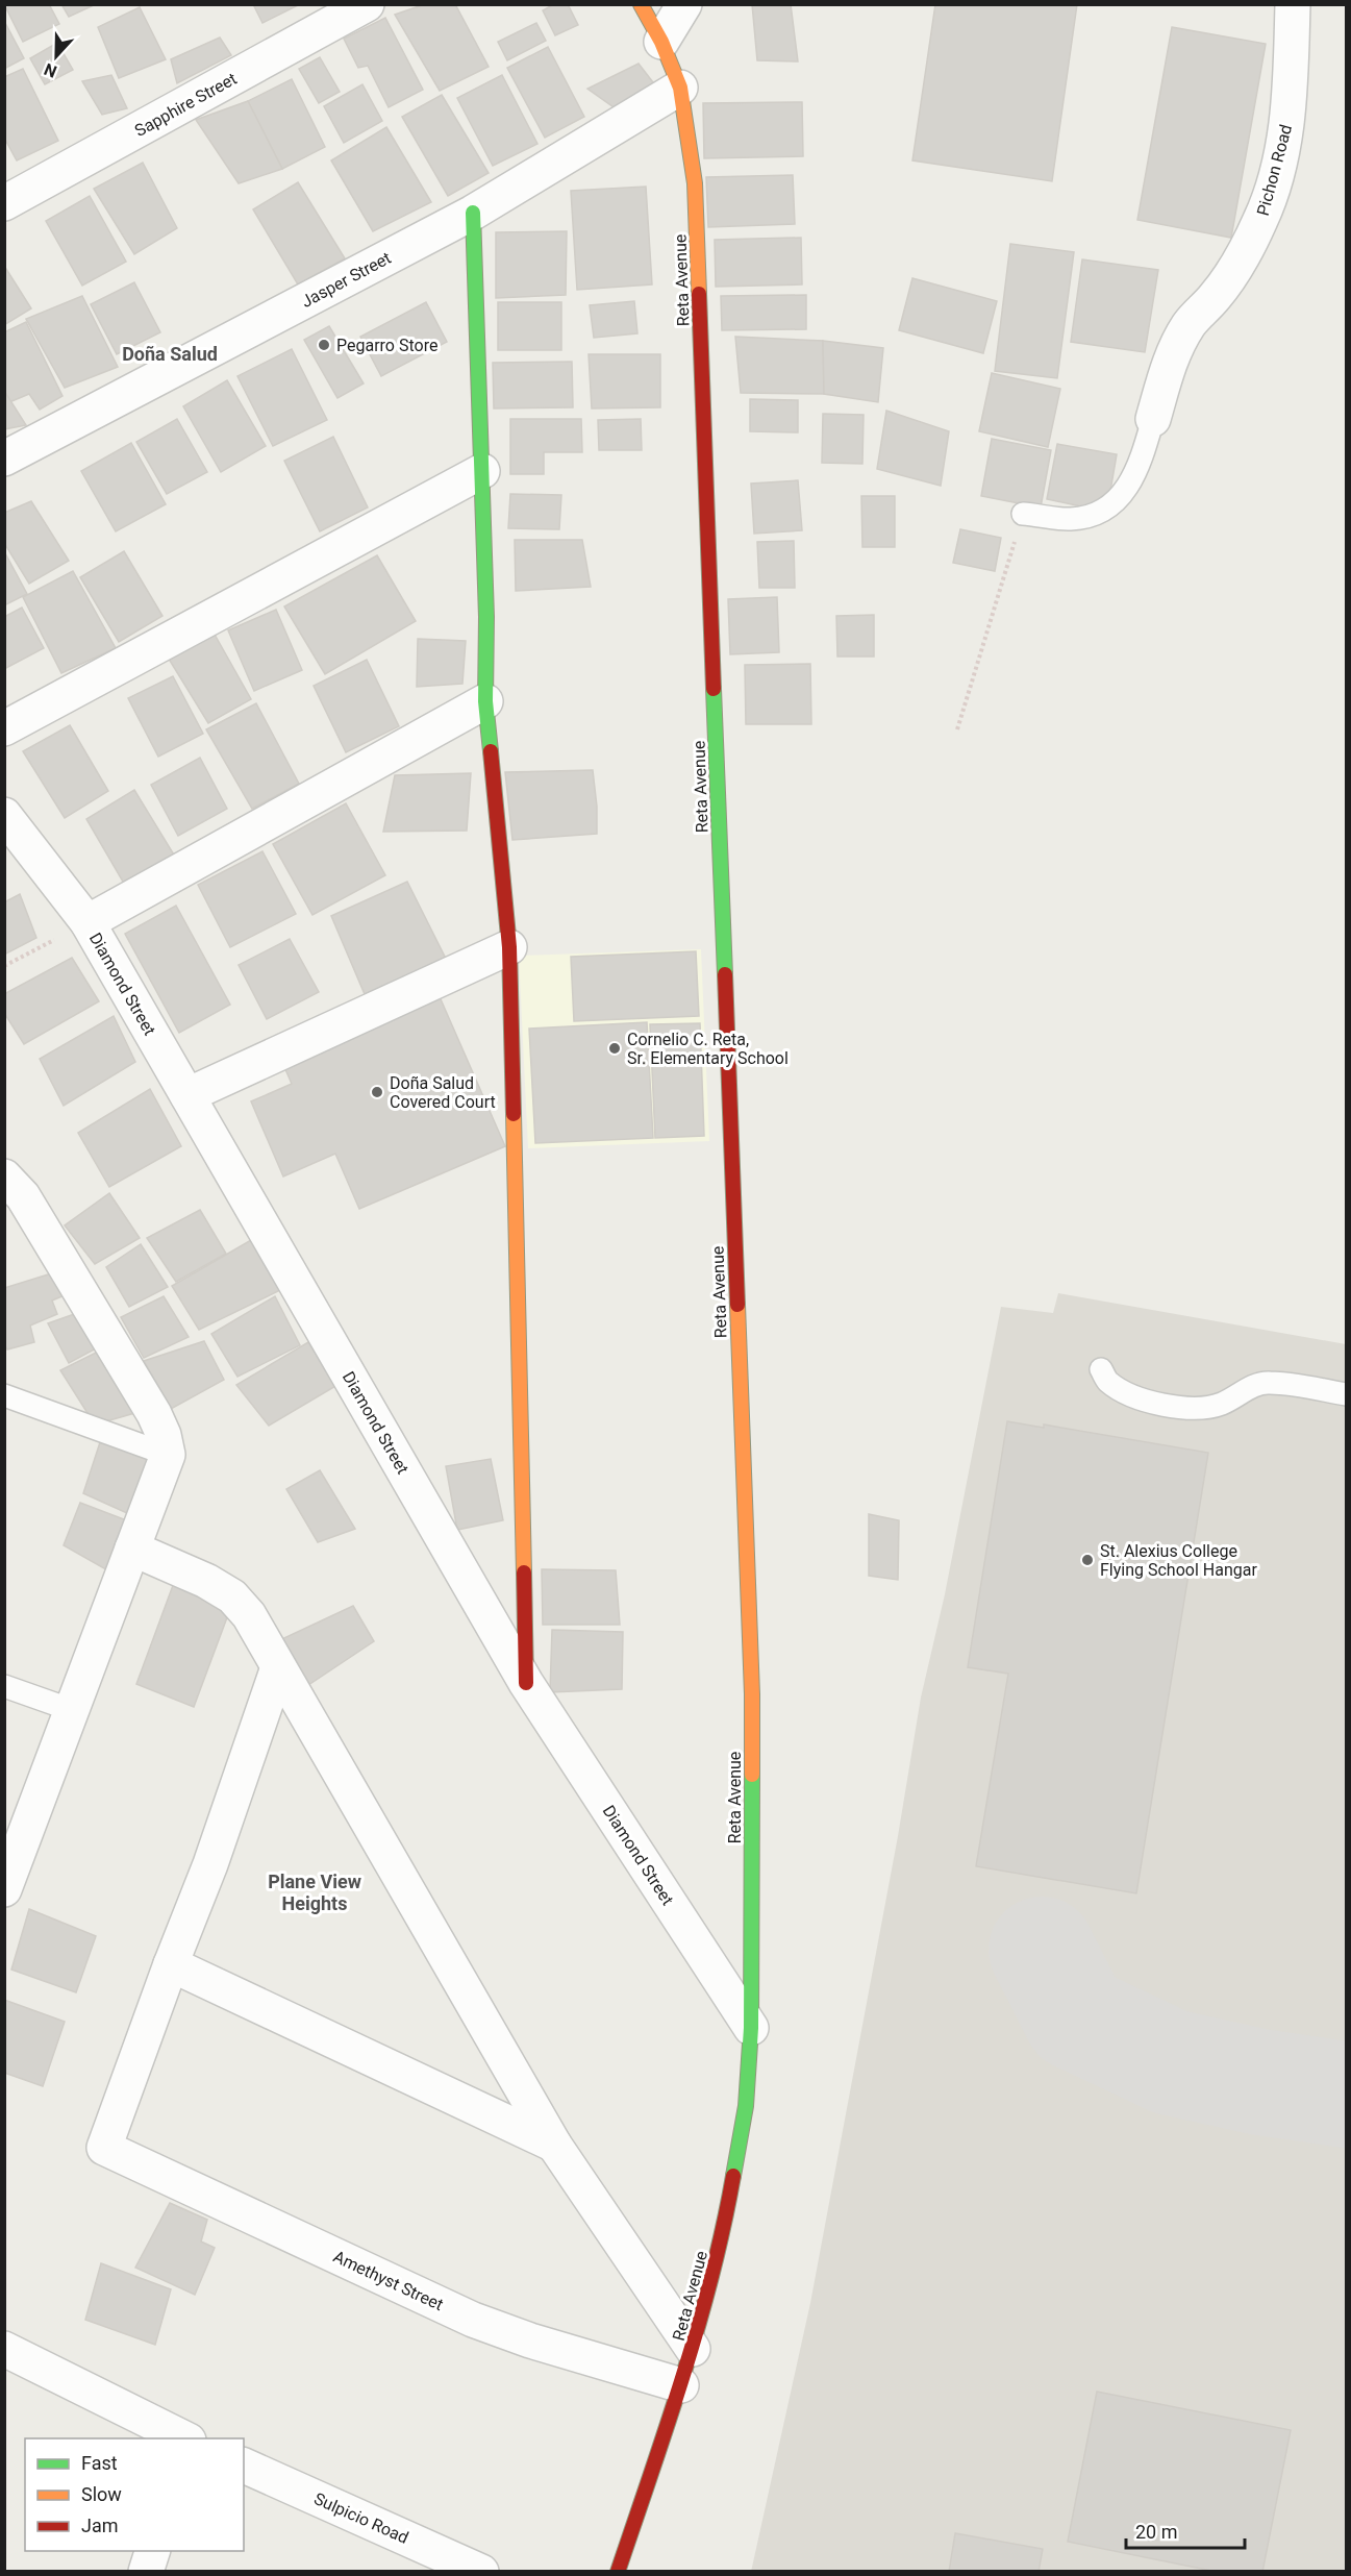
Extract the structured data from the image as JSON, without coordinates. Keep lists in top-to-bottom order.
{
  "streets": {
    "street": [
      "Sapphire Street",
      "Pichon Road",
      "Jasper Street",
      "Reta Avenue",
      "Diamond Street",
      "Amethyst Street",
      "Sulpicio Road"
    ]
  },
  "crossings": [
    ["Jasper Street", "Reta Avenue"],
    ["Reta Avenue", "Diamond Street"],
    ["Reta Avenue", "Amethyst Street"]
  ],
  "districts": ["Doña Salud", "Plane View Heights"],
  "places": [
    "Pegarro Store",
    "Cornelio C. Reta, Sr. Elementary School",
    "Doña Salud Covered Court",
    "St. Alexius College Flying School Hangar"
  ],
  "legend": ["Fast", "Slow", "Jam"],
  "scale_bar": "20 m",
  "north": "bottom"
}
